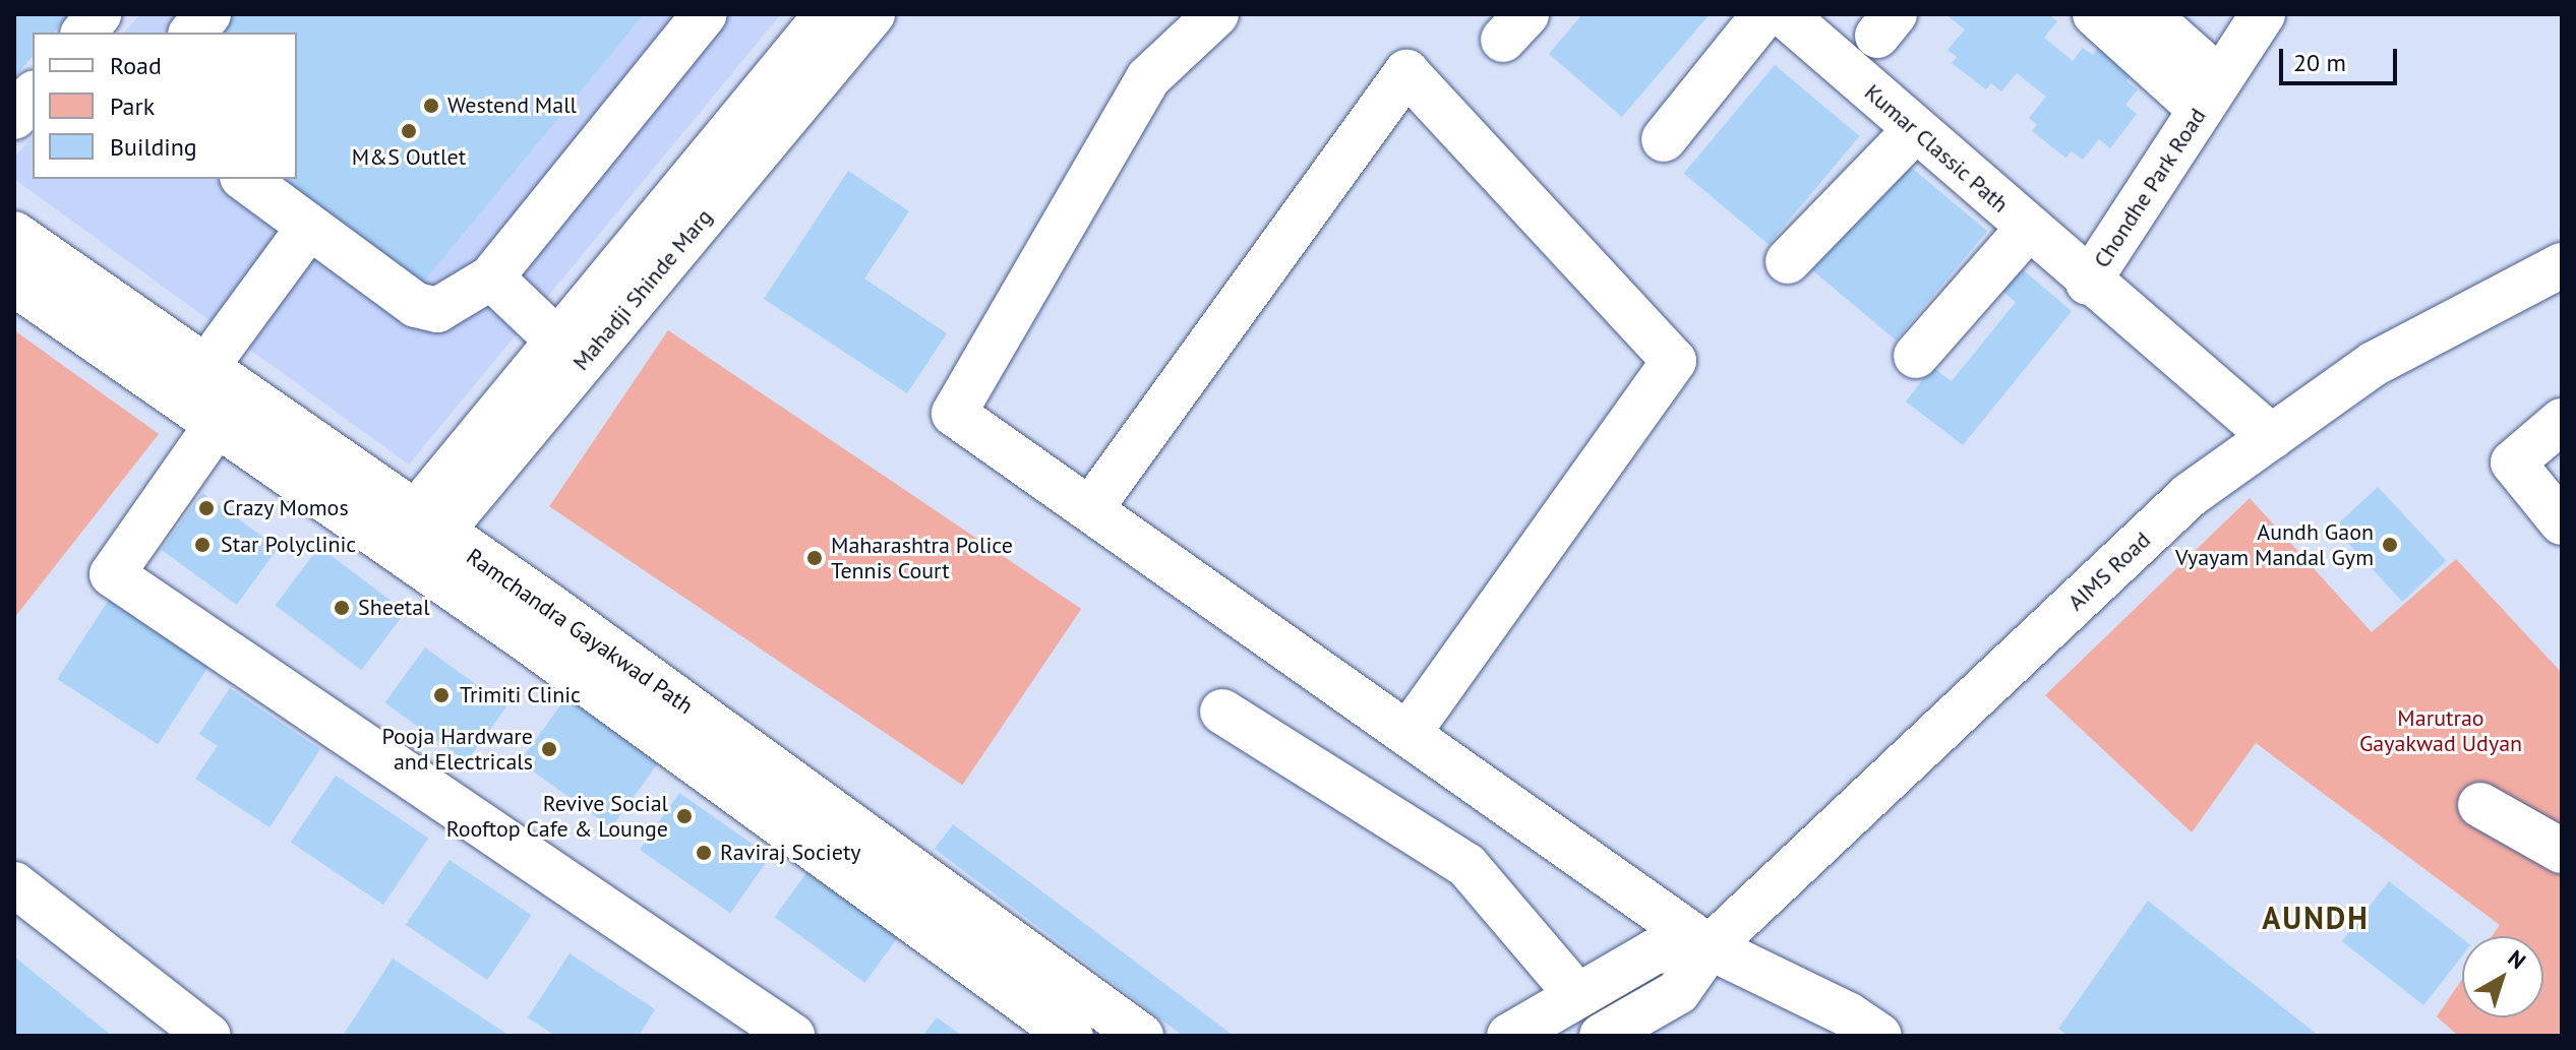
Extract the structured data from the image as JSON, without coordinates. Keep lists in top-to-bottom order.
{
  "streets": {
    "street": [
      "Kumar Classic Path",
      "Chondhe Park Road",
      "Mahadji Shinde Marg",
      "AIMS Road",
      "Ramchandra Gayakwad Path"
    ]
  },
  "crossings": [
    ["Kumar Classic Path", "Chondhe Park Road"],
    ["Chondhe Park Road", "AIMS Road"],
    ["Mahadji Shinde Marg", "Ramchandra Gayakwad Path"]
  ],
  "districts": ["AUNDH"],
  "parks": ["Marutrao Gayakwad Udyan"],
  "places": [
    "Westend Mall",
    "M&S Outlet",
    "Crazy Momos",
    "Star Polyclinic",
    "Aundh Gaon Vyayam Mandal Gym",
    "Maharashtra Police Tennis Court",
    "Sheetal",
    "Trimiti Clinic",
    "Pooja Hardware and Electricals",
    "Revive Social Rooftop Cafe & Lounge",
    "Raviraj Society"
  ],
  "legend": ["Road", "Park", "Building"],
  "scale_bar": "20 m",
  "north": "top right"
}
